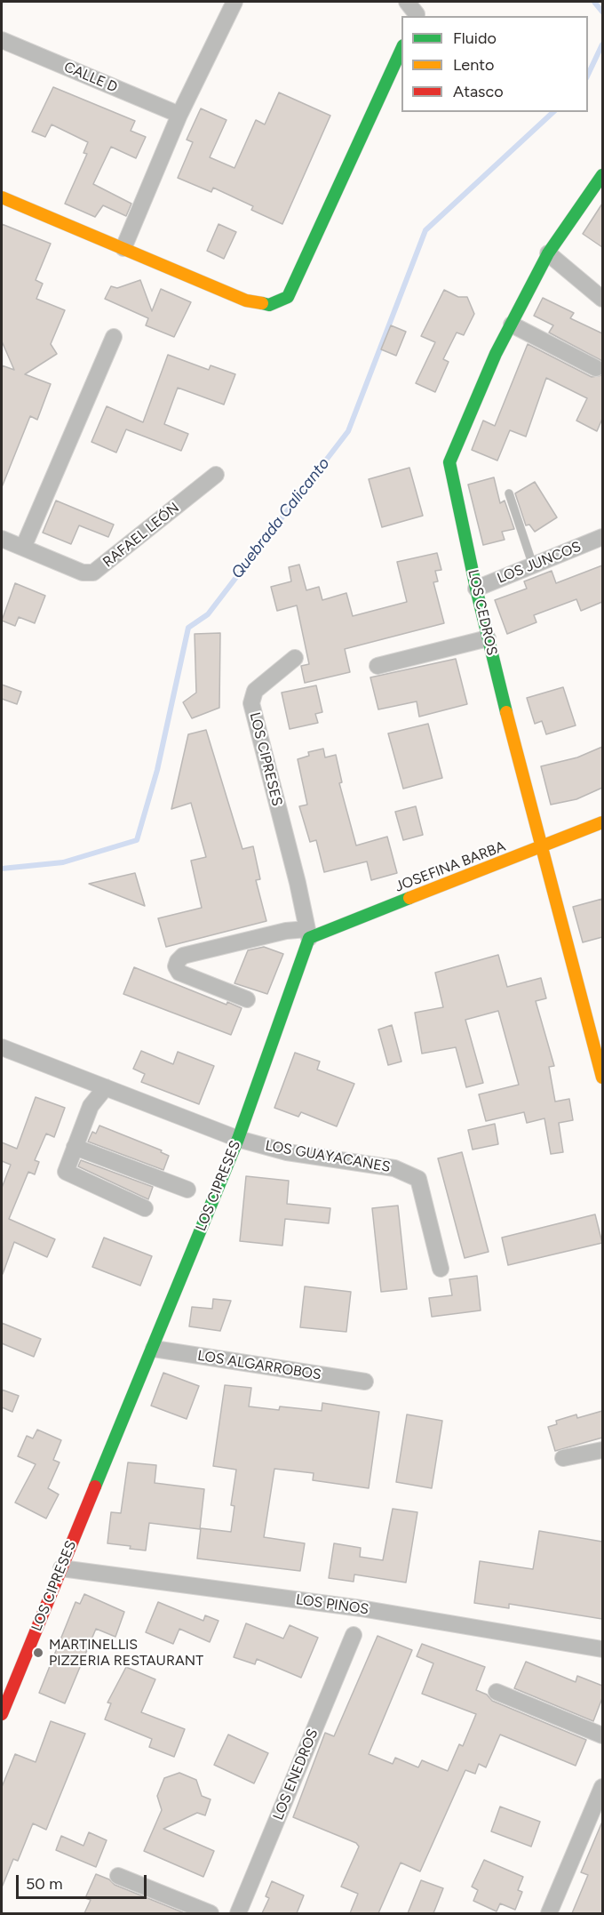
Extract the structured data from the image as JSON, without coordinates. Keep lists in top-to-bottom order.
{
  "streets": {
    "street": [
      "CALLE D",
      "RAFAEL LEÓN",
      "LOS JUNCOS",
      "LOS CEDROS",
      "LOS CIPRESES",
      "JOSEFINA BARBA",
      "LOS GUAYACANES",
      "LOS ALGARROBOS",
      "LOS PINOS",
      "LOS ENEDROS"
    ]
  },
  "crossings": [
    ["LOS JUNCOS", "LOS CEDROS"],
    ["LOS CEDROS", "JOSEFINA BARBA"],
    ["LOS CIPRESES", "JOSEFINA BARBA"],
    ["LOS CIPRESES", "LOS GUAYACANES"],
    ["LOS CIPRESES", "LOS ALGARROBOS"],
    ["LOS CIPRESES", "LOS PINOS"]
  ],
  "water": ["Quebrada Calicanto"],
  "places": ["MARTINELLIS PIZZERIA RESTAURANT"],
  "legend": ["Fluido", "Lento", "Atasco"],
  "scale_bar": "50 m"
}
